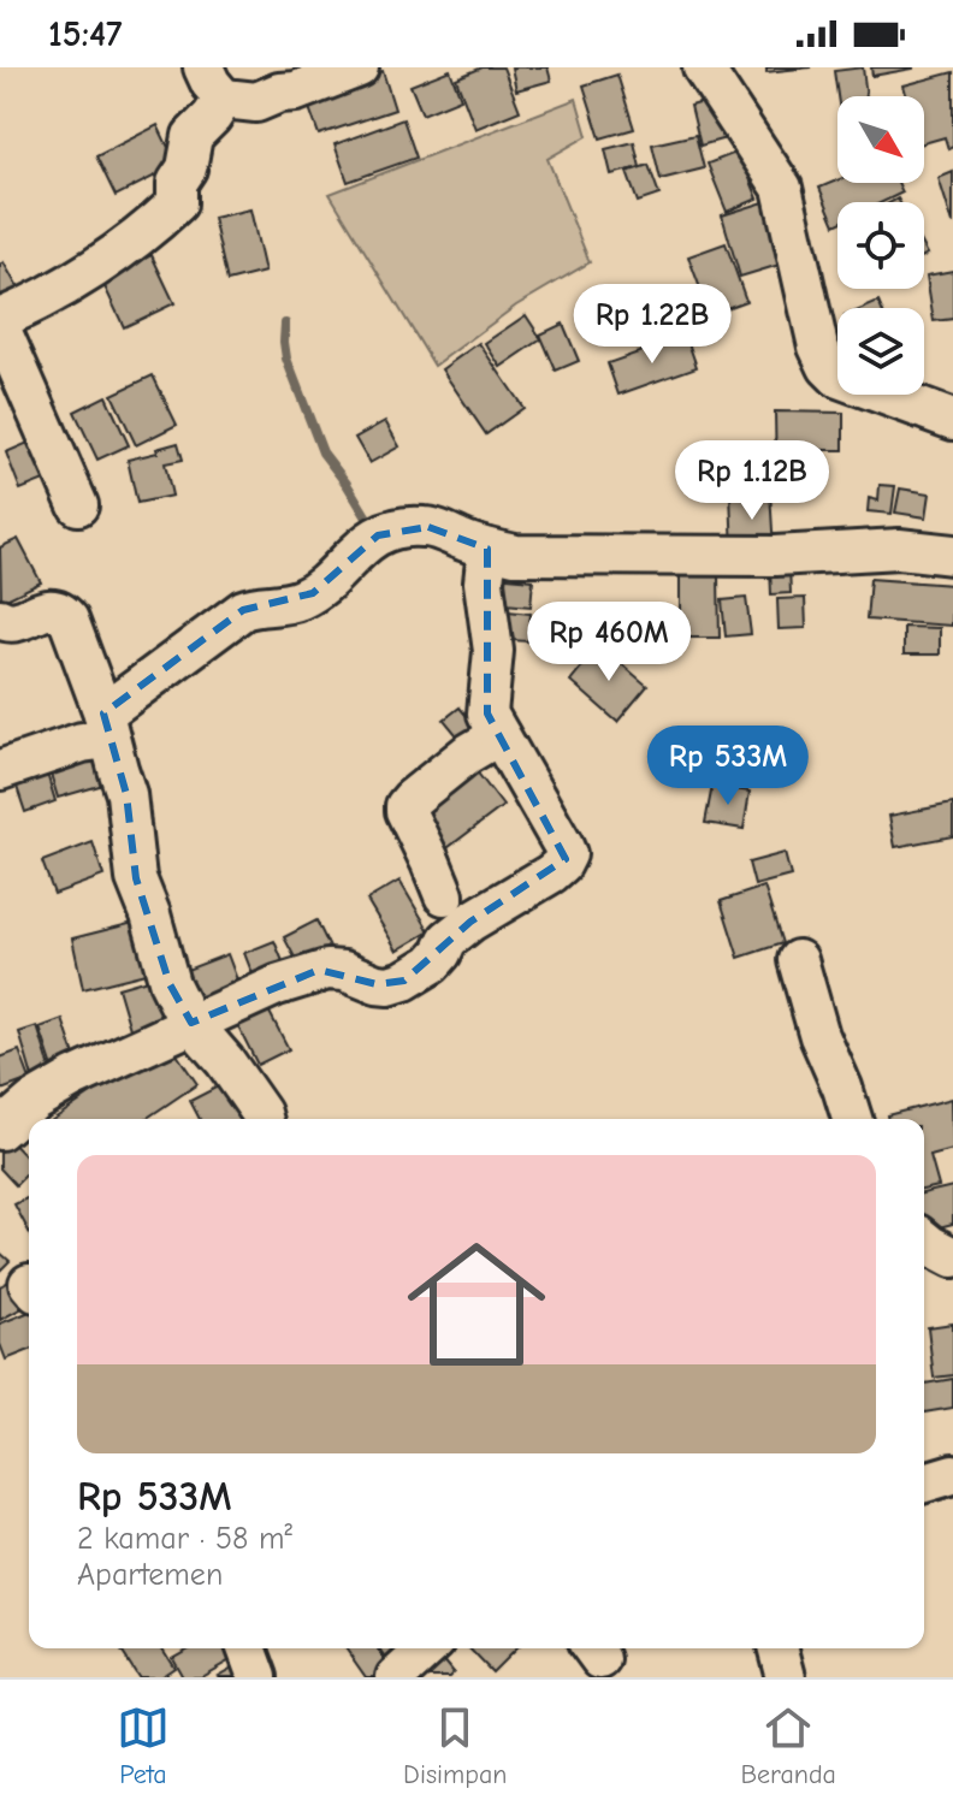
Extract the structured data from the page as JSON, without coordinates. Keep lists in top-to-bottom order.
{
  "north": "bottom right",
  "page": {
    "status": "15:47",
    "price": [
      "Rp 1.22B",
      "Rp 1.12B",
      "Rp 460M",
      "Rp 533M"
    ],
    "list": [
      {
        "name": "Rp 533M",
        "note": "2 kamar · 58 m² · Apartemen"
      }
    ],
    "tabs": ["Peta", "Disimpan", "Beranda"]
  }
}
